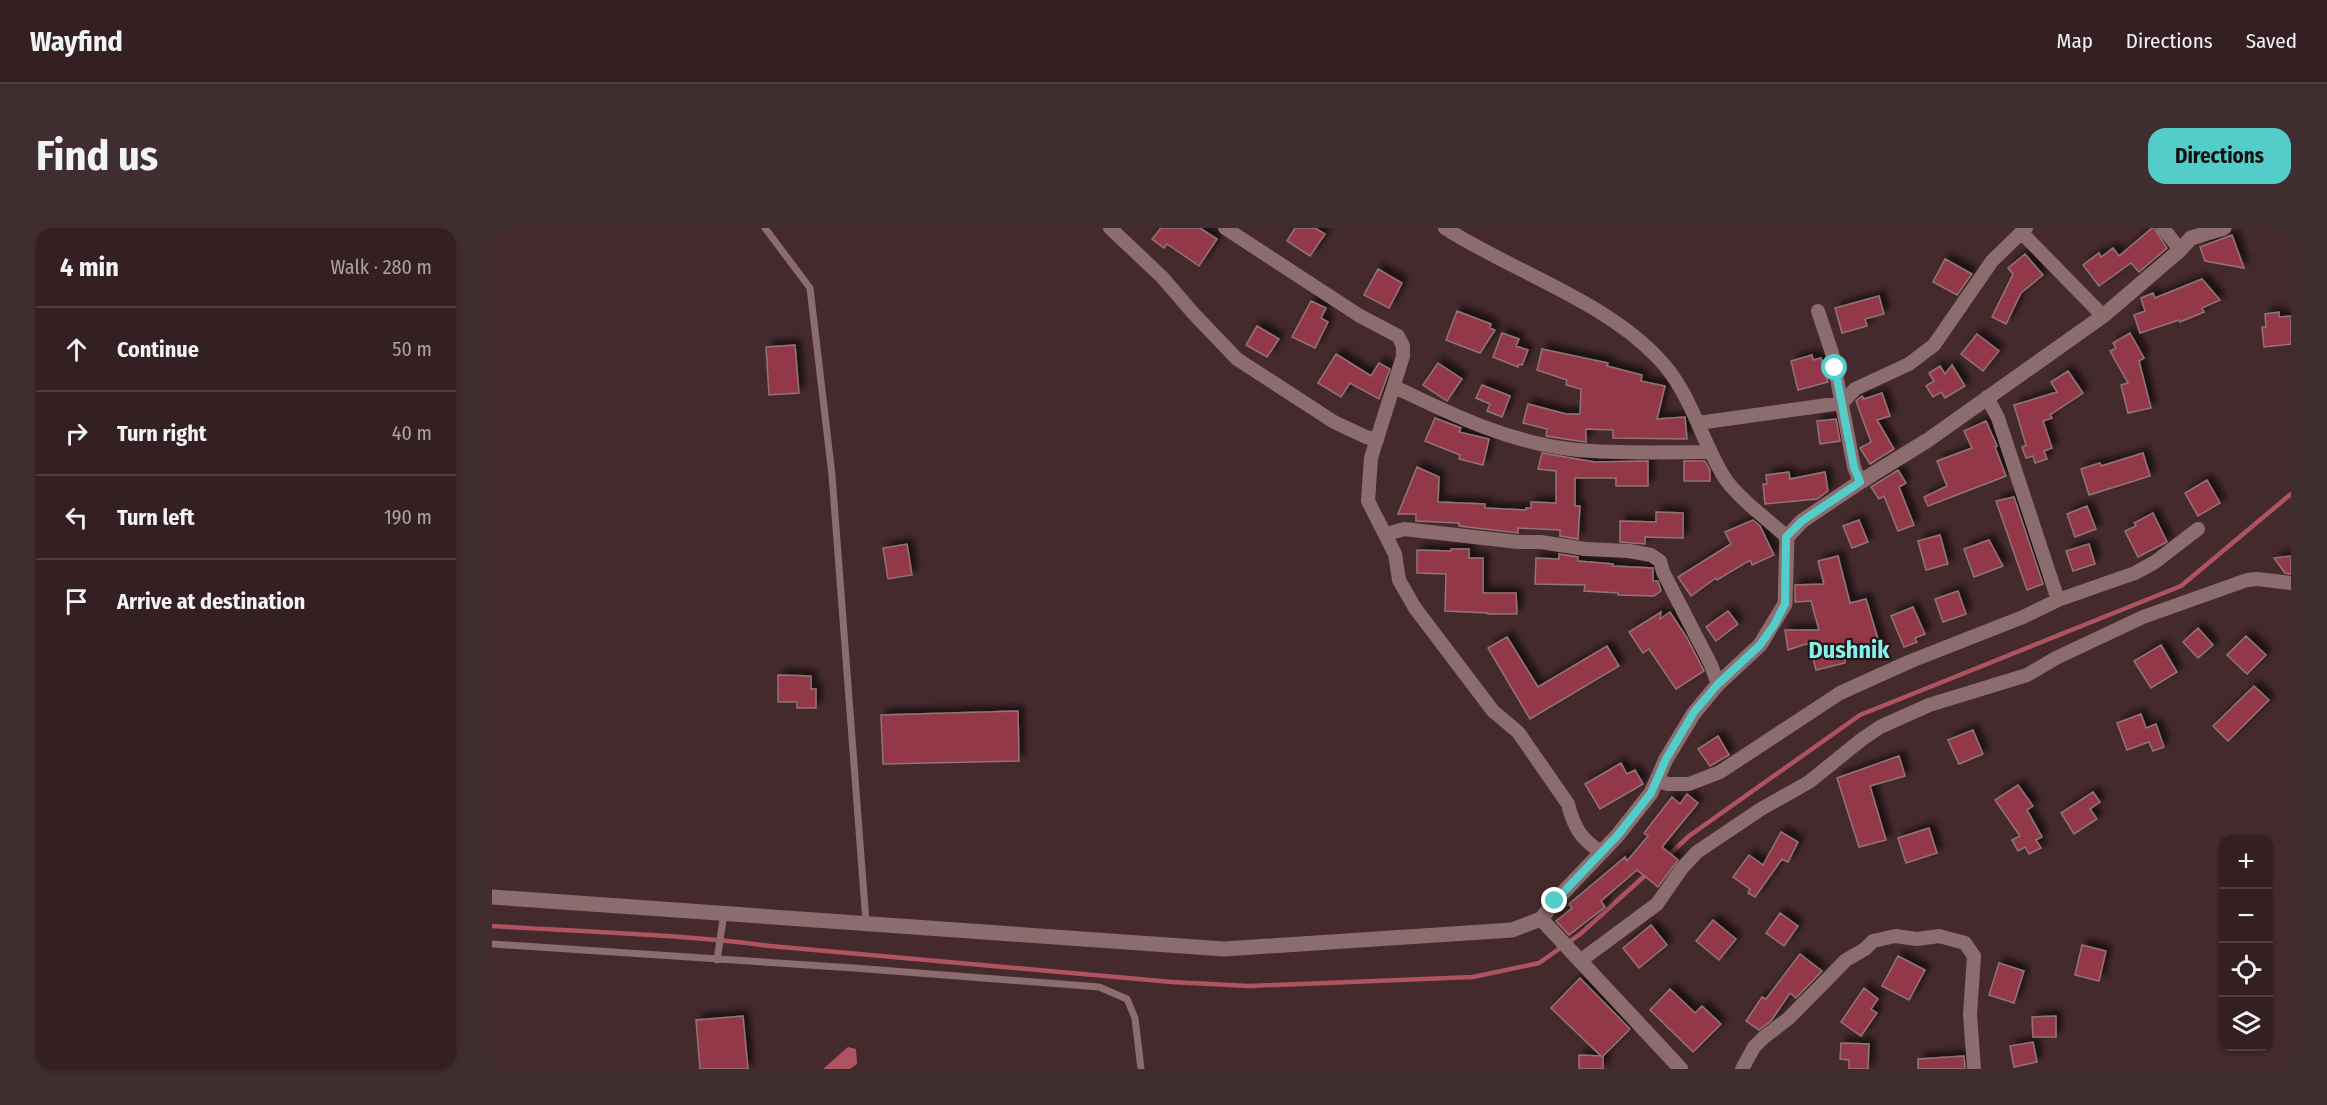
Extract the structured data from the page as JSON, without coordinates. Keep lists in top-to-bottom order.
{
  "districts": ["Dushnik"],
  "page": {
    "header": "Wayfind",
    "nav": ["Map", "Directions", "Saved"],
    "buttons": "Directions",
    "title": "Find us",
    "heading": ["4 min", "Walk · 280 m"],
    "list": [
      ["Continue", "50 m"],
      ["Turn right", "40 m"],
      ["Turn left", "190 m"],
      "Arrive at destination"
    ],
    "map_buttons": ["+", "−"]
  }
}
